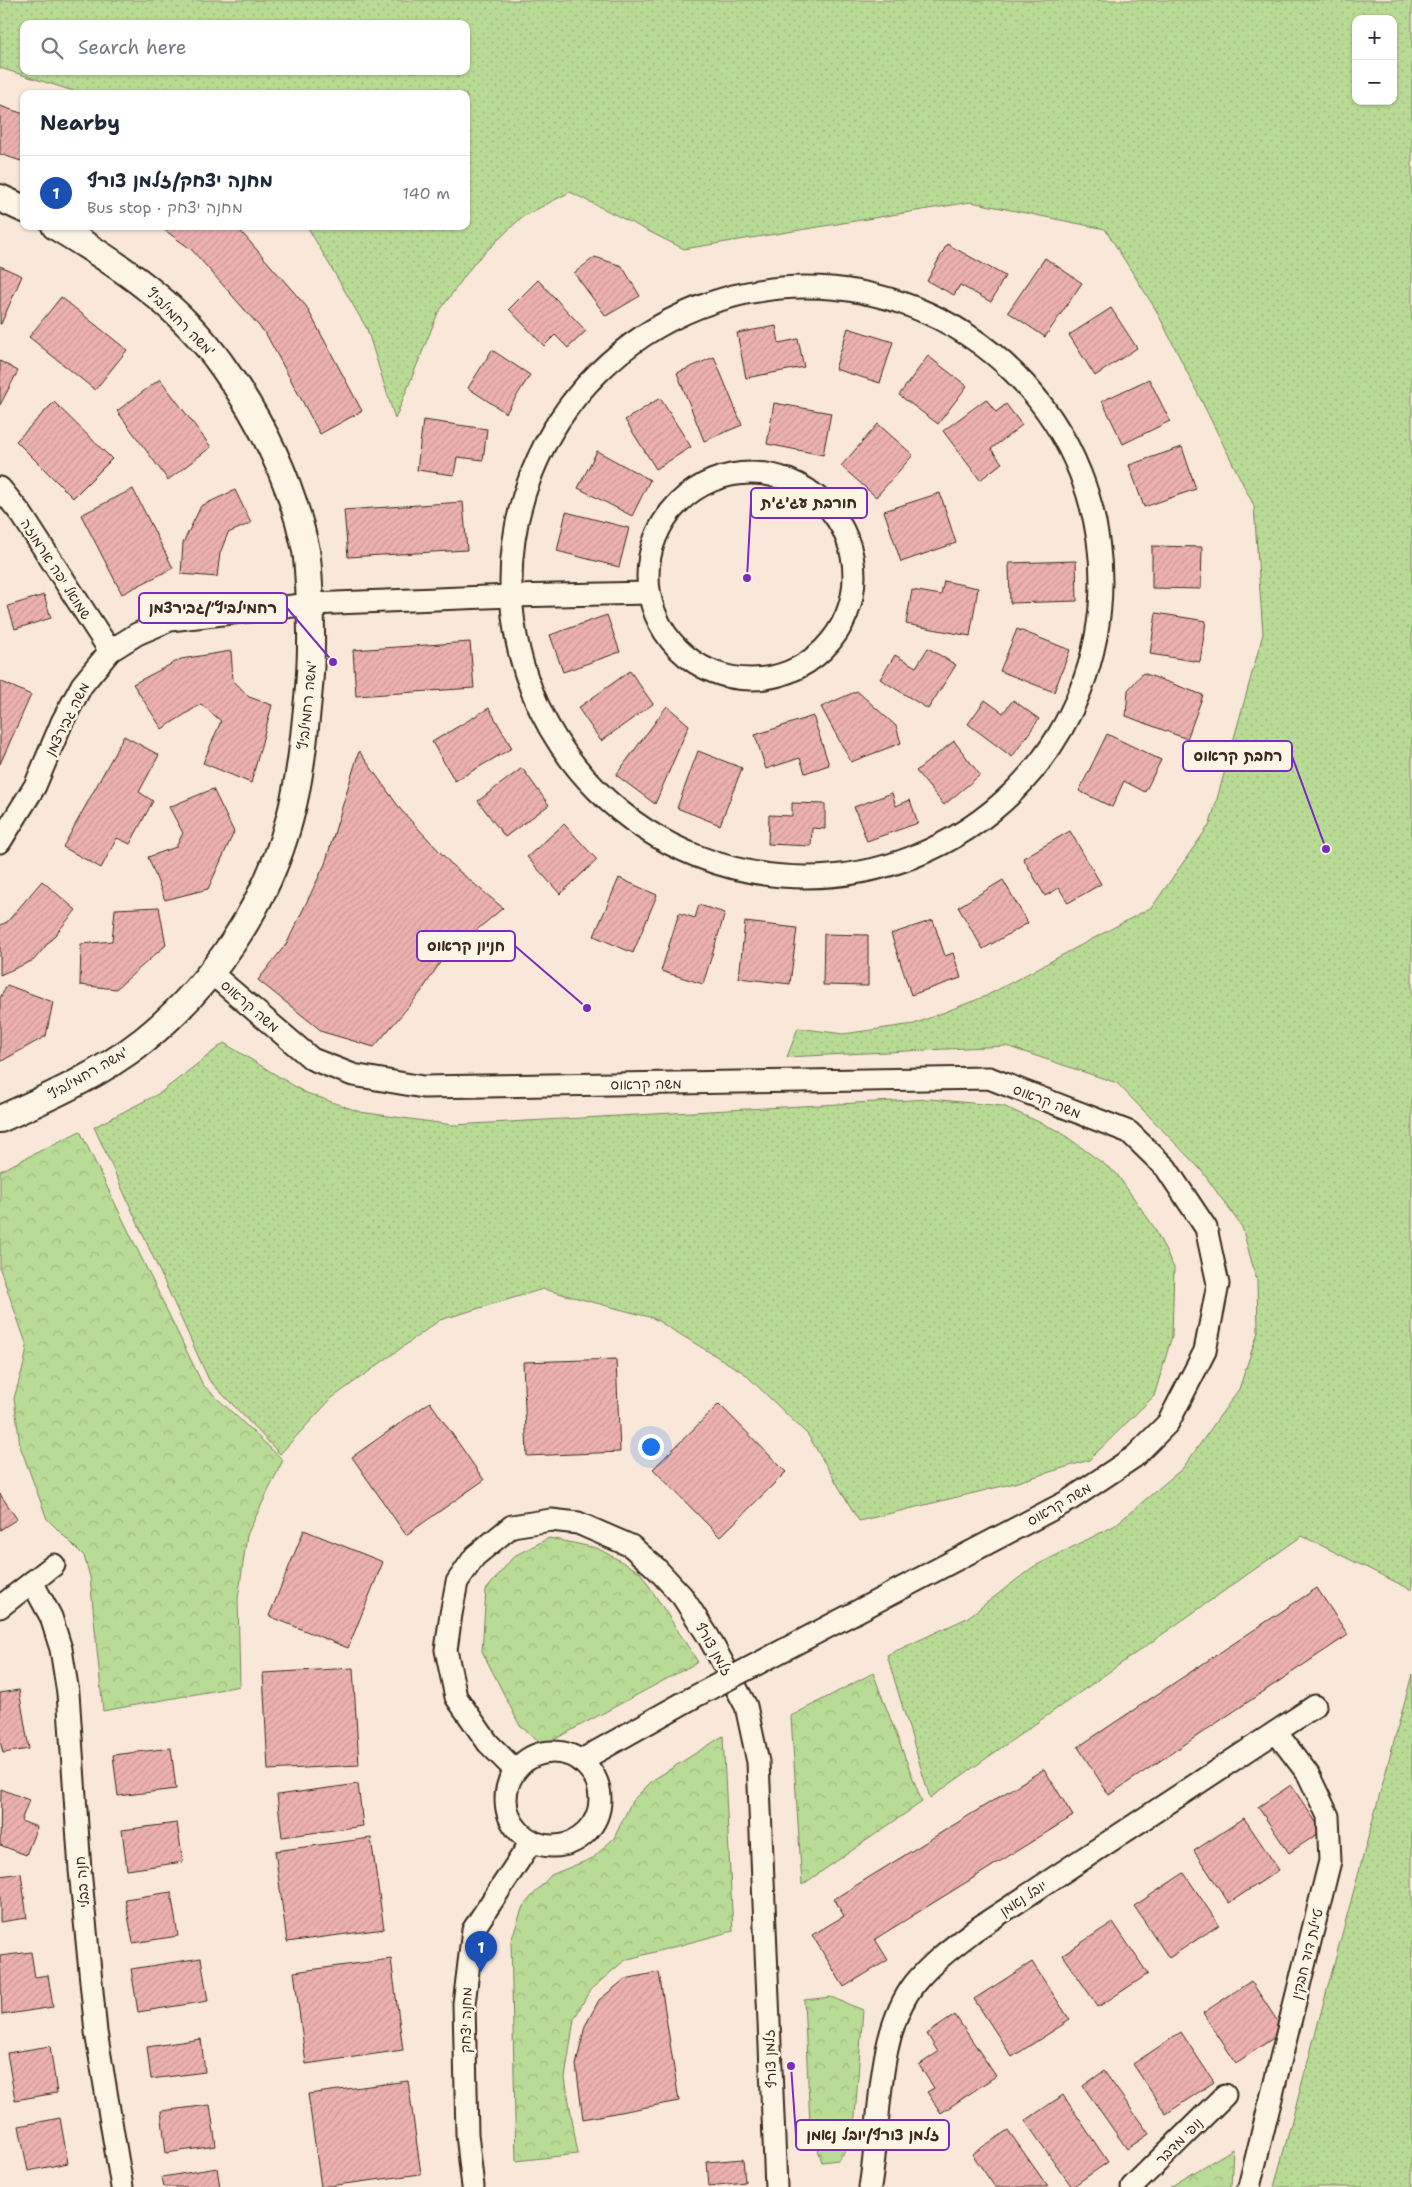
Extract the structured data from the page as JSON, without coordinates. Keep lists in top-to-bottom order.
{
  "streets": {
    "street": [
      "משה רחמילביץ'",
      "שמואל יפה ארמוזה",
      "משה גבירצמן",
      "משה קראוס",
      "זלמן צורף",
      "חנה בבלי",
      "יובל נאמן",
      "טיילת דוד חבקין",
      "מחנה יצחק",
      "נופי מדבר"
    ]
  },
  "crossings": [
    ["משה רחמילביץ'", "משה גבירצמן"],
    ["משה רחמילביץ'", "משה קראוס"],
    ["שמואל יפה ארמוזה", "משה גבירצמן"],
    ["משה קראוס", "זלמן צורף"],
    ["משה קראוס", "מחנה יצחק"],
    ["זלמן צורף", "מחנה יצחק"],
    ["יובל נאמן", "טיילת דוד חבקין"]
  ],
  "places": [
    "חורבת עג'ג'ת",
    "רחמילביץ׳/גבירצמן",
    "רחבת קראוס",
    "חניון קראוס",
    "זלמן צורף/יובל נאמן"
  ],
  "page": {
    "map_buttons": ["+", "−"],
    "search": "Search here",
    "heading": "Nearby",
    "list": [
      {
        "mark": "1",
        "name": "מחנה יצחק/זלמן צורף",
        "note": "Bus stop · מחנה יצחק",
        "value": "140 m"
      }
    ],
    "pins": "1"
  }
}
